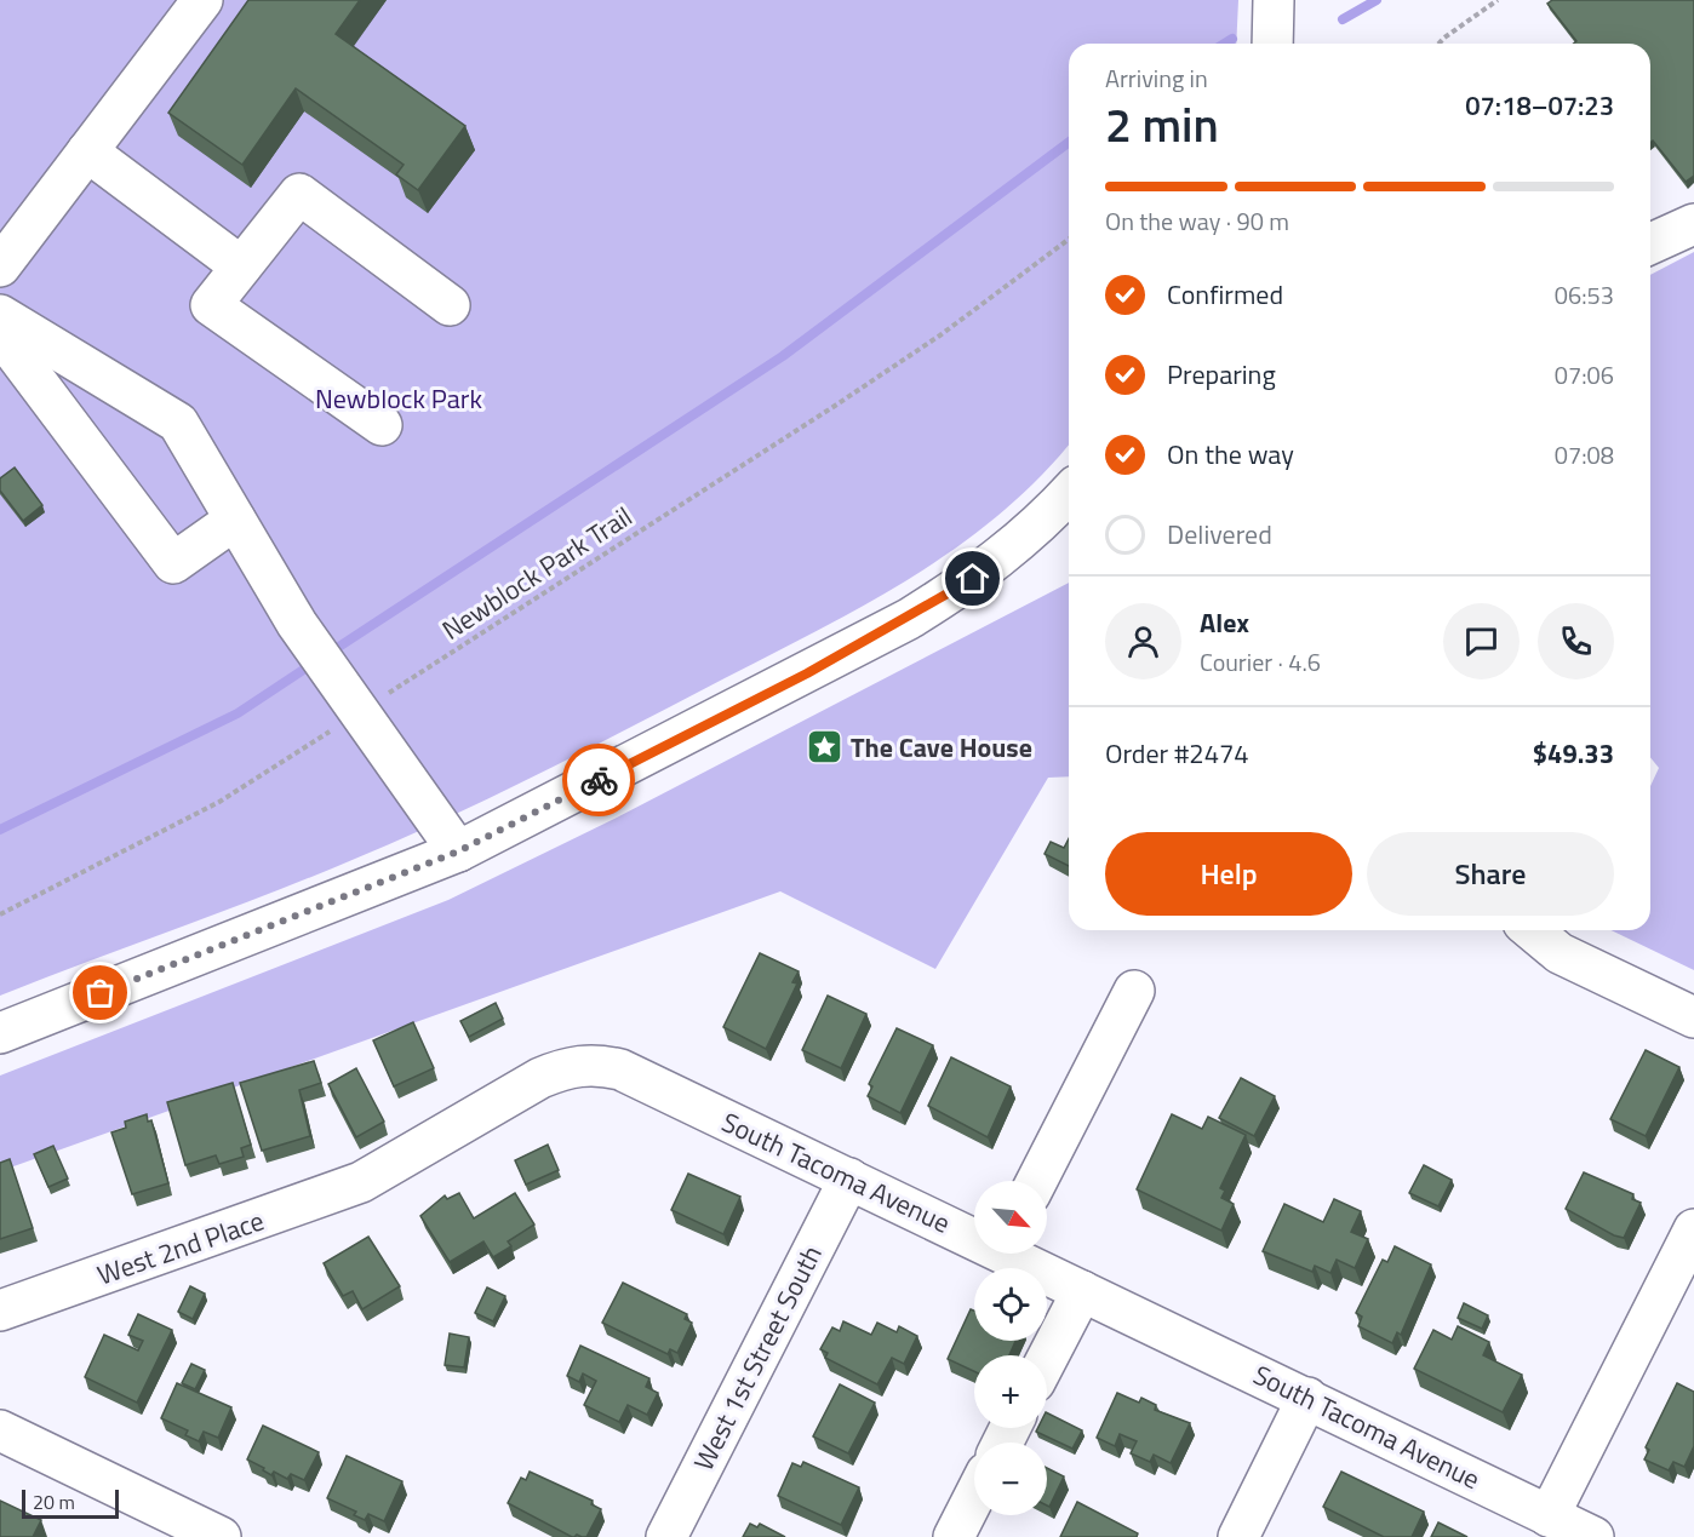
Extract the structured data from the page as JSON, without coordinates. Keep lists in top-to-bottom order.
{
  "streets": {
    "street": ["South Tacoma Avenue", "West 2nd Place", "West 1st Street South"],
    "path": ["Newblock Park Trail"]
  },
  "crossings": [
    ["South Tacoma Avenue", "West 2nd Place"],
    ["South Tacoma Avenue", "West 1st Street South"]
  ],
  "parks": ["Newblock Park"],
  "places": {
    "place": ["The Cave House"]
  },
  "scale_bar": "20 m",
  "north": "bottom right",
  "page": {
    "heading": ["2 min", "Arriving in", "07:18–07:23"],
    "panel": [
      "Alex",
      "Courier · 4.6",
      "Order #2474",
      "$49.33"
    ],
    "bar": "On the way · 90 m",
    "list": [
      ["Confirmed", "06:53"],
      ["Preparing", "07:06"],
      ["On the way", "07:08"],
      "Delivered"
    ],
    "buttons": ["Help", "Share"],
    "map_buttons": ["+", "−"],
    "scale": "20 m"
  }
}
